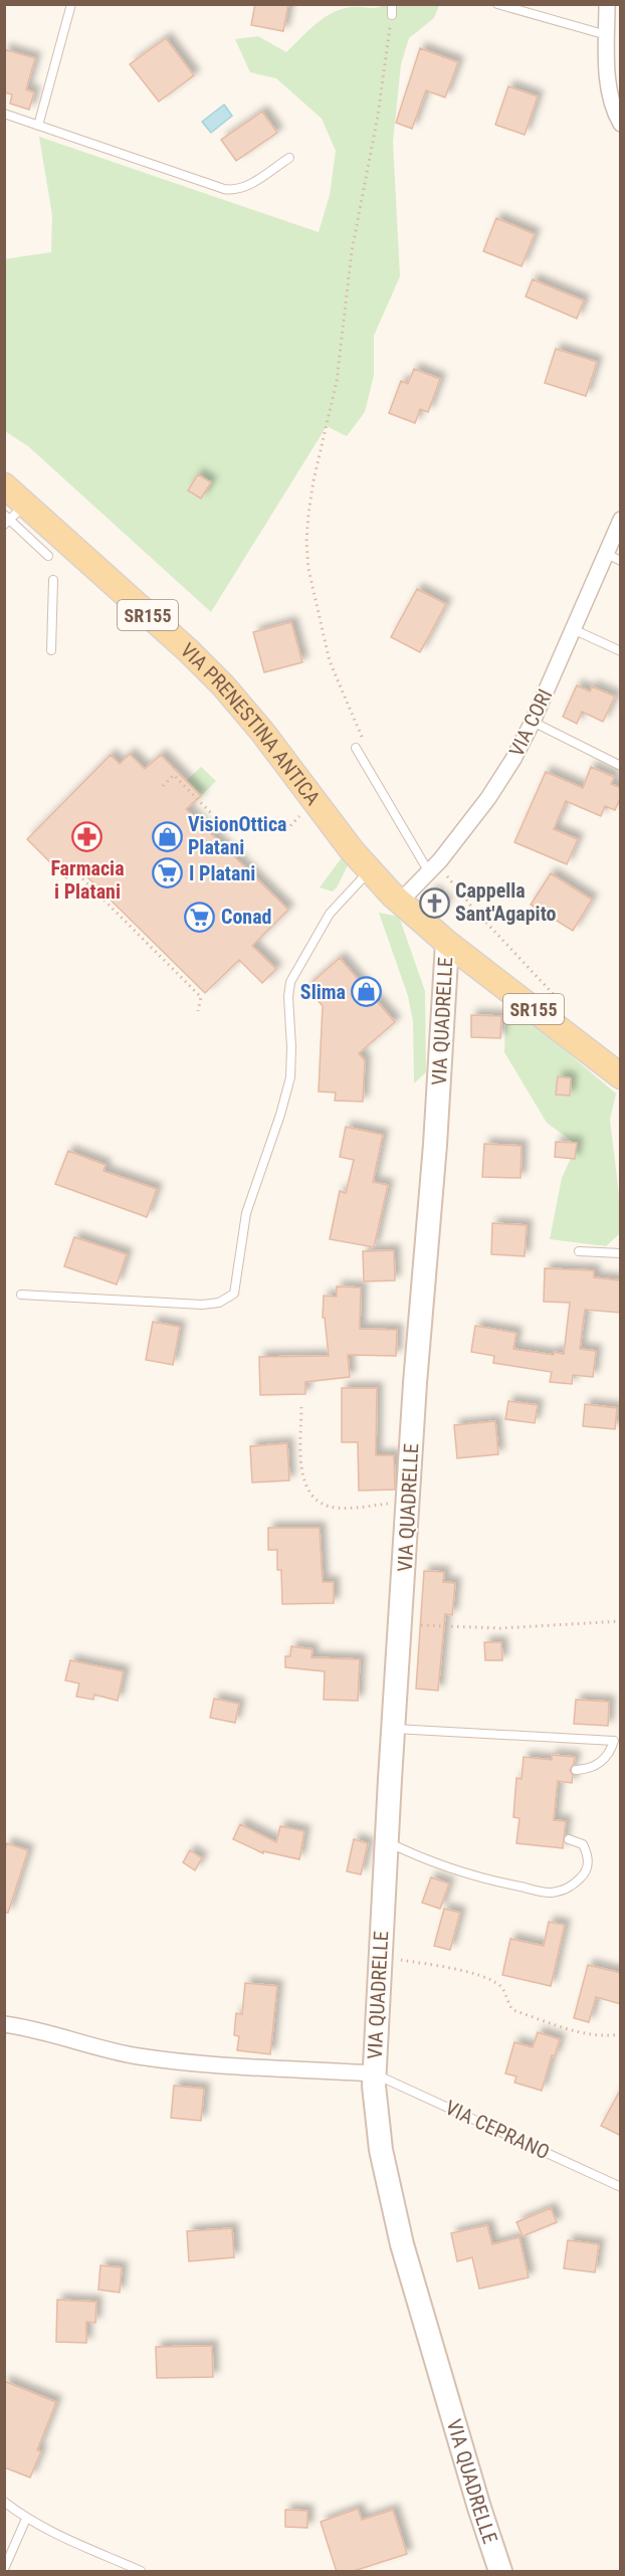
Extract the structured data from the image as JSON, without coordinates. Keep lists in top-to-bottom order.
{
  "streets": {
    "main road": ["SR155", "VIA PRENESTINA ANTICA"],
    "street": ["VIA CORI", "VIA QUADRELLE"],
    "lane": ["VIA CEPRANO"]
  },
  "crossings": [
    ["SR155", "VIA CORI"],
    ["SR155", "VIA PRENESTINA ANTICA"],
    ["SR155", "VIA QUADRELLE"],
    ["VIA QUADRELLE", "VIA CEPRANO"]
  ],
  "places": {
    "shop": ["VisionOttica Platani", "Slima"],
    "pharmacy": ["Farmacia i Platani"],
    "supermarket": ["I Platani", "Conad"],
    "church": ["Cappella Sant'Agapito"]
  }
}
